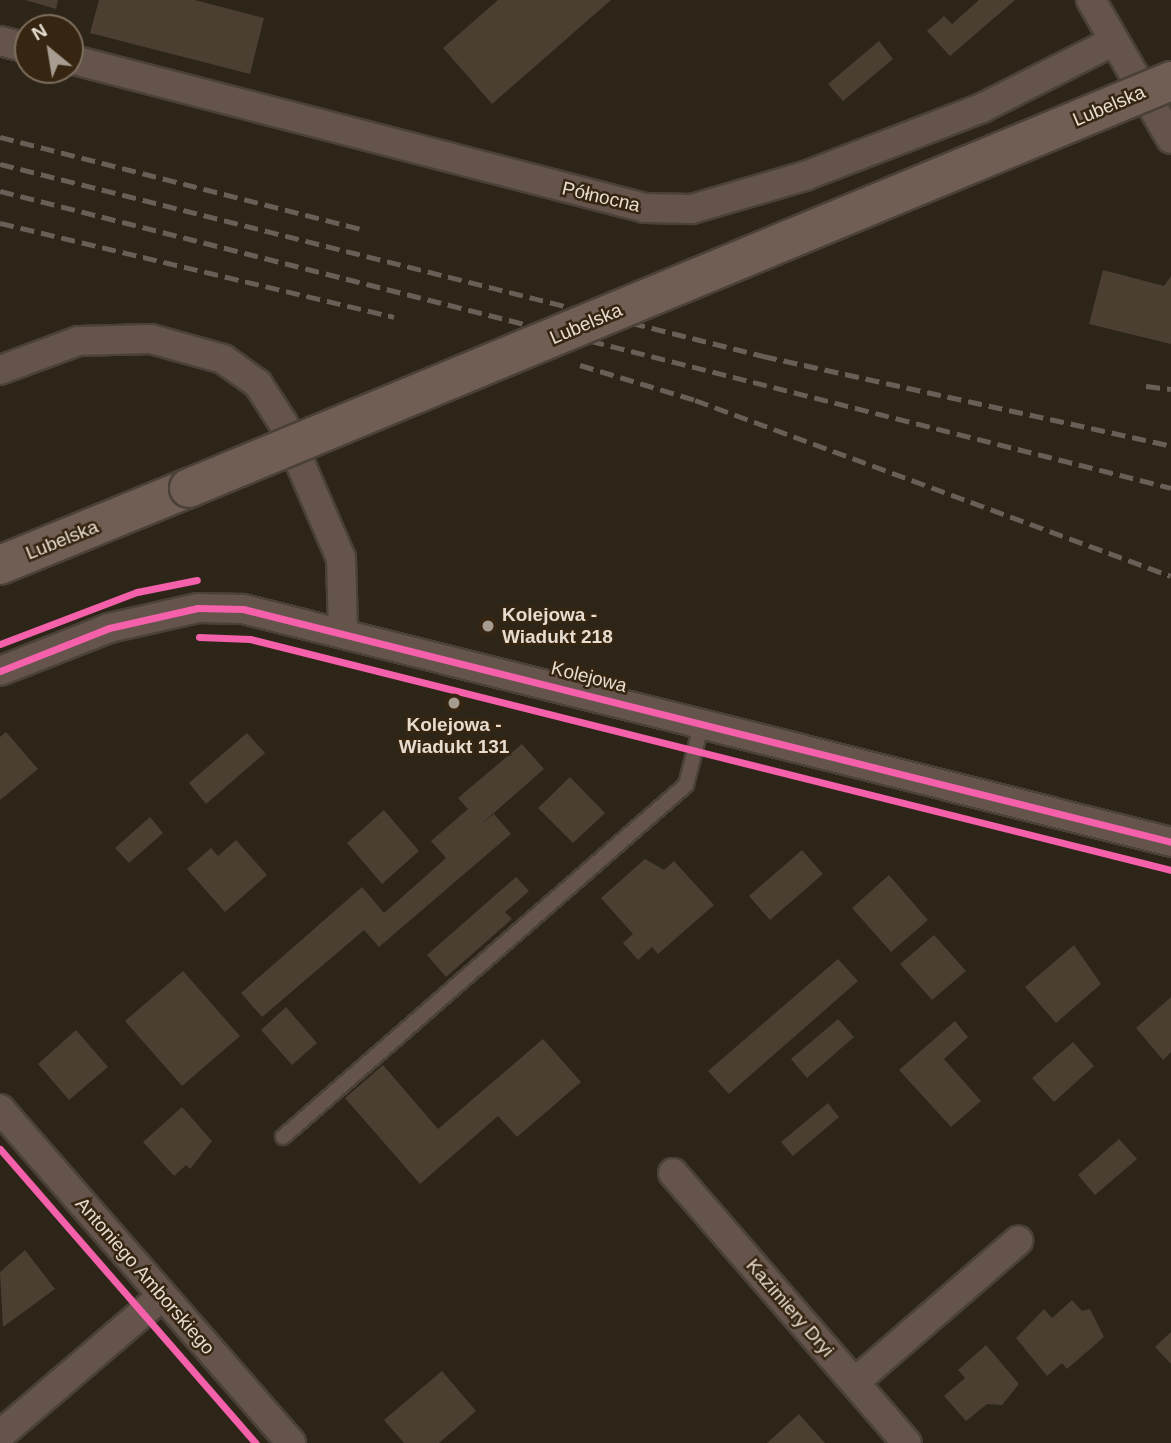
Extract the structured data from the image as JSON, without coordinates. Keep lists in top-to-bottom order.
{
  "streets": {
    "main road": ["Lubelska"],
    "street": [
      "Północna",
      "Kolejowa",
      "Antoniego Amborskiego",
      "Kazimiery Dryi"
    ]
  },
  "places": ["Kolejowa - Wiadukt 218", "Kolejowa - Wiadukt 131"],
  "north": "top left"
}
